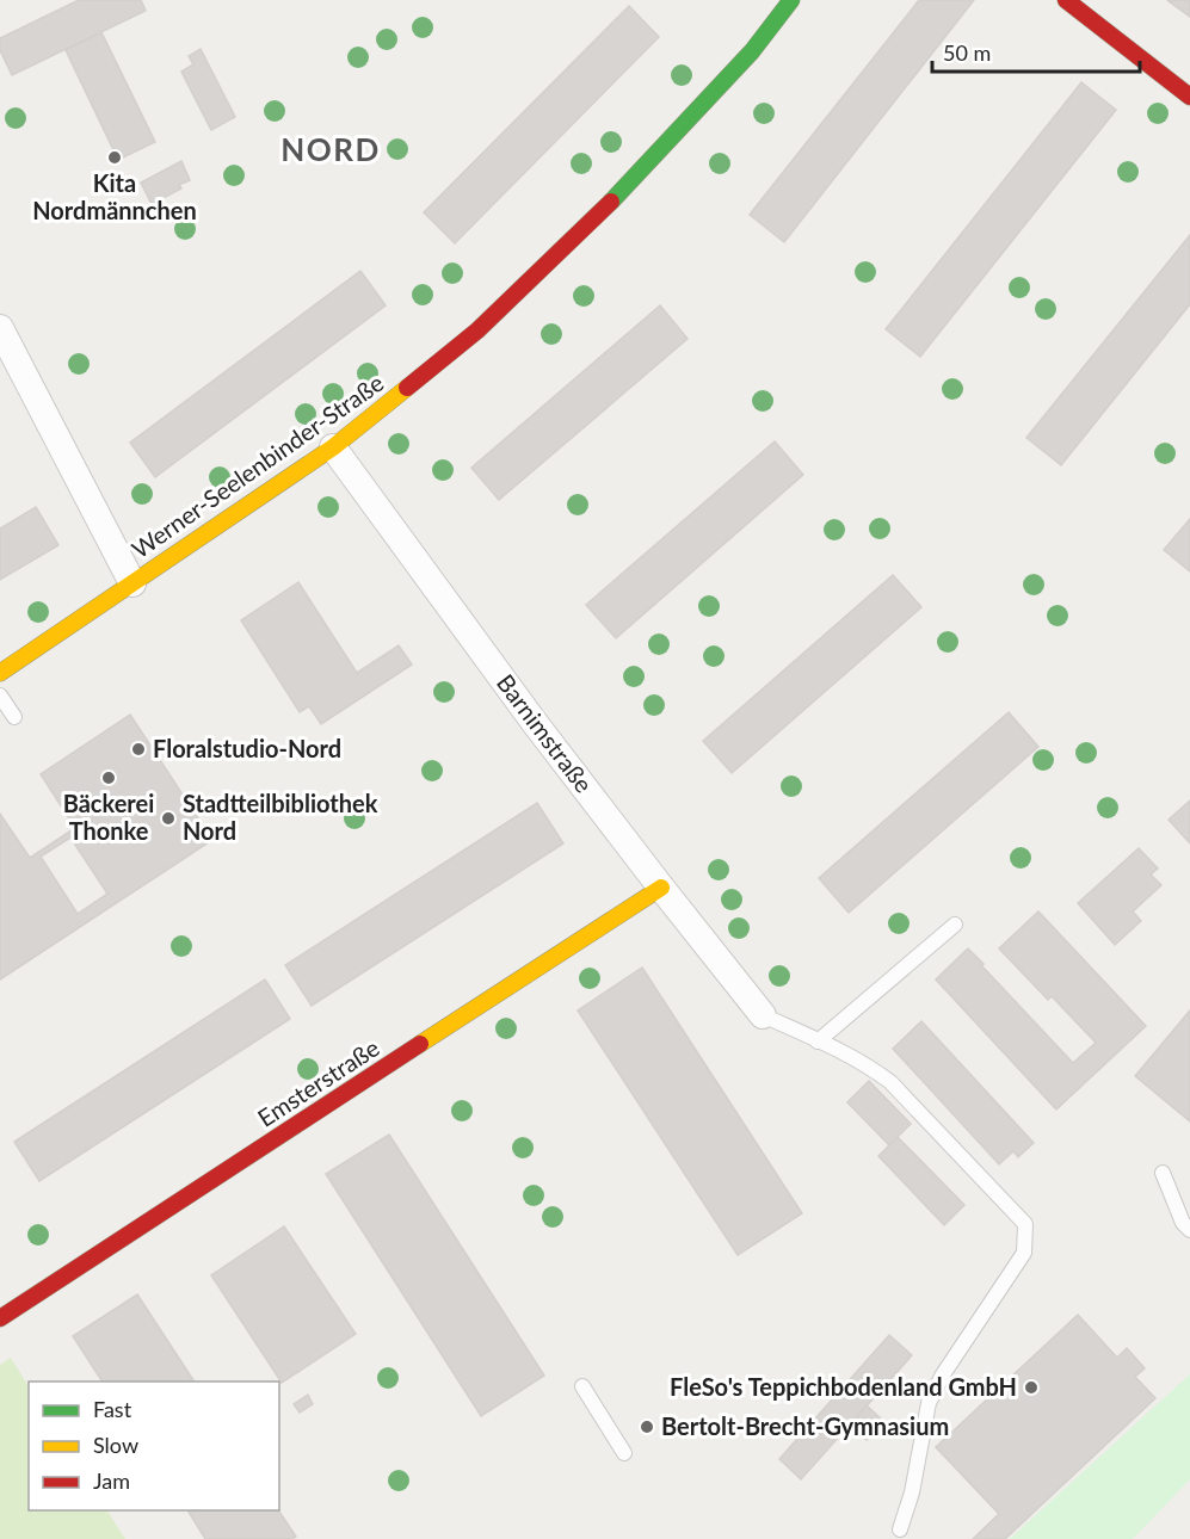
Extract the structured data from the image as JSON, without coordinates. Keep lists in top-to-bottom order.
{
  "streets": {
    "street": ["Werner-Seelenbinder-Straße", "Barnimstraße", "Emsterstraße"]
  },
  "crossings": [
    ["Werner-Seelenbinder-Straße", "Barnimstraße"],
    ["Barnimstraße", "Emsterstraße"]
  ],
  "districts": ["NORD"],
  "places": [
    "Kita Nordmännchen",
    "Floralstudio-Nord",
    "Bäckerei Thonke",
    "Stadtteilbibliothek Nord",
    "FleSo's Teppichbodenland GmbH",
    "Bertolt-Brecht-Gymnasium"
  ],
  "legend": ["Fast", "Slow", "Jam"],
  "scale_bar": "50 m"
}
